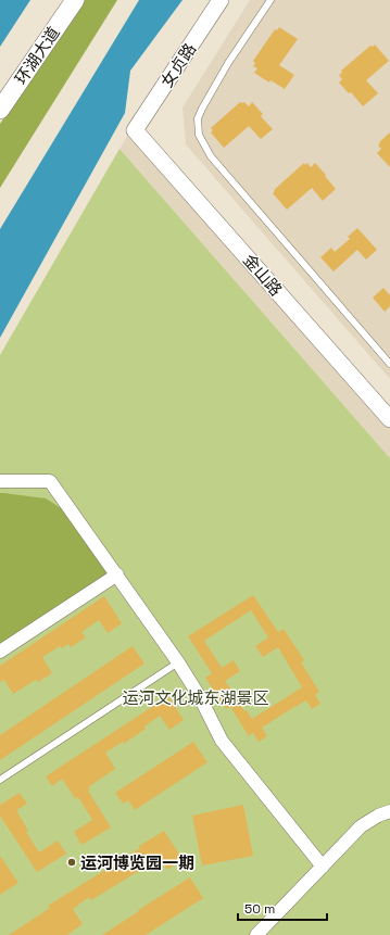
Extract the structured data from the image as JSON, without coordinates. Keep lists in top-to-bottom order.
{
  "streets": {
    "main road": ["环湖大道"],
    "street": ["女贞路", "金山路"]
  },
  "crossings": [
    ["女贞路", "金山路"]
  ],
  "parks": ["运河文化城东湖景区"],
  "places": ["运河博览园一期"],
  "scale_bar": "50 m"
}
